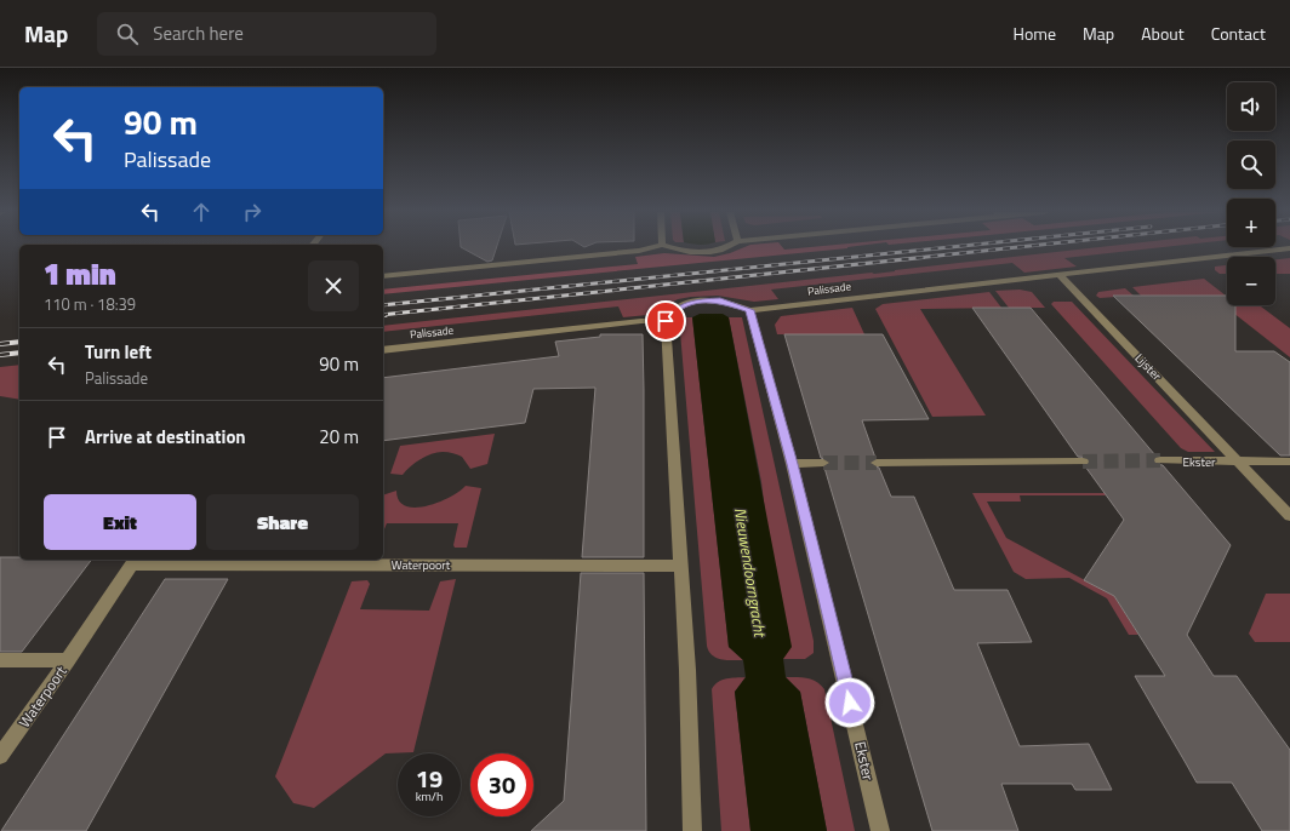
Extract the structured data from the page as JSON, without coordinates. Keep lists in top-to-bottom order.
{
  "streets": {
    "street": [
      "Palissade",
      "Lijster",
      "Ekster",
      "Waterpoort"
    ]
  },
  "crossings": [
    ["Palissade", "Lijster"],
    ["Palissade", "Ekster"],
    ["Lijster", "Ekster"]
  ],
  "water": ["Nieuwendoorngracht"],
  "page": {
    "header": "Map",
    "search": "Search here",
    "nav": [
      "Home",
      "Map",
      "About",
      "Contact"
    ],
    "map_buttons": ["+", "−"],
    "turn": ["90 m", "Palissade"],
    "heading": ["1 min", "110 m · 18:39"],
    "list": [
      {
        "name": "Turn left",
        "note": "Palissade",
        "value": "90 m"
      },
      {
        "name": "Arrive at destination",
        "value": "20 m"
      }
    ],
    "buttons": ["Exit", "Share"],
    "speed": "19 km/h",
    "limit": "30"
  }
}
